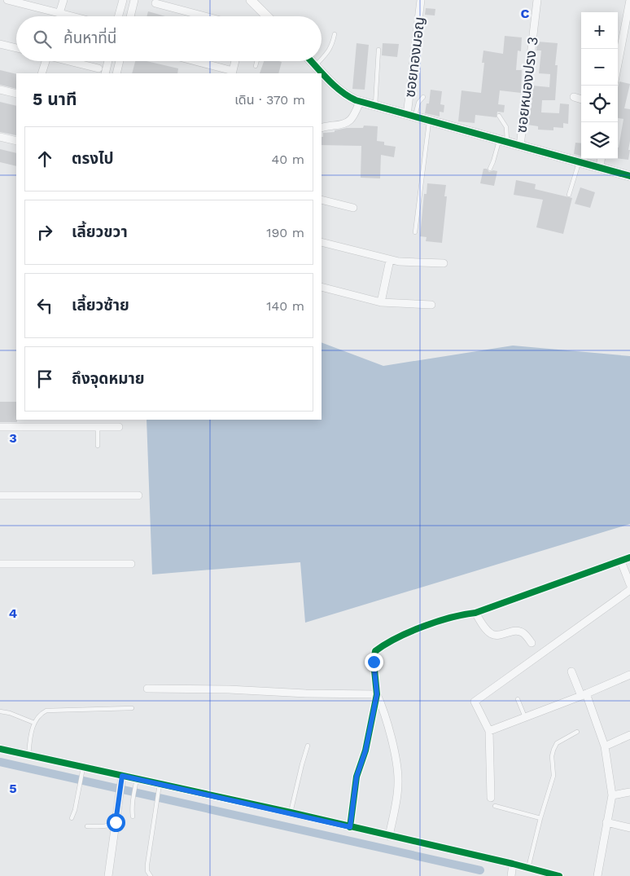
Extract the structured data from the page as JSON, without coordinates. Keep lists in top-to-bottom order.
{
  "streets": {
    "street": ["ซอยทองมอญ", "ซอยหนองปรง 3"]
  },
  "page": {
    "map_buttons": ["+", "−"],
    "search": "ค้นหาที่นี่",
    "heading": ["5 นาที", "เดิน · 370 m"],
    "list": [
      ["ตรงไป", "40 m"],
      ["เลี้ยวขวา", "190 m"],
      ["เลี้ยวซ้าย", "140 m"],
      "ถึงจุดหมาย"
    ]
  },
  "grid": {
    "columns": ["C"],
    "rows": ["3", "4", "5"]
  }
}
